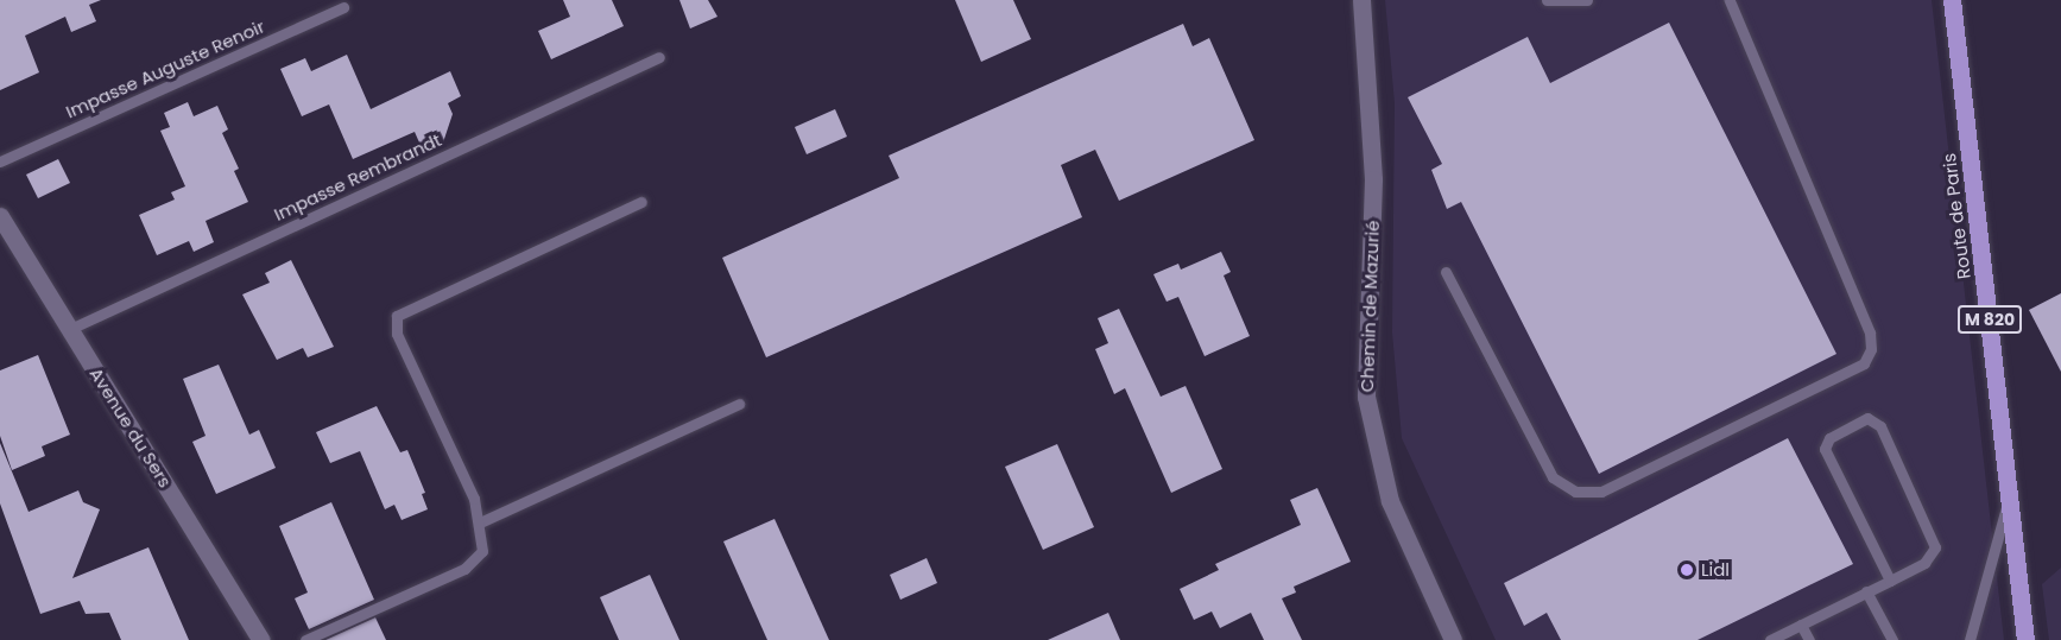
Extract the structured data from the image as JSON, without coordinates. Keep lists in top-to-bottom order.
{
  "streets": {
    "main road": ["Route de Paris", "M 820"],
    "street": ["Chemin de Mazurié", "Avenue du Sers"],
    "lane": ["Impasse Auguste Renoir", "Impasse Rembrandt"]
  },
  "crossings": [
    ["Impasse Rembrandt", "Avenue du Sers"]
  ],
  "places": ["Lidl"]
}
